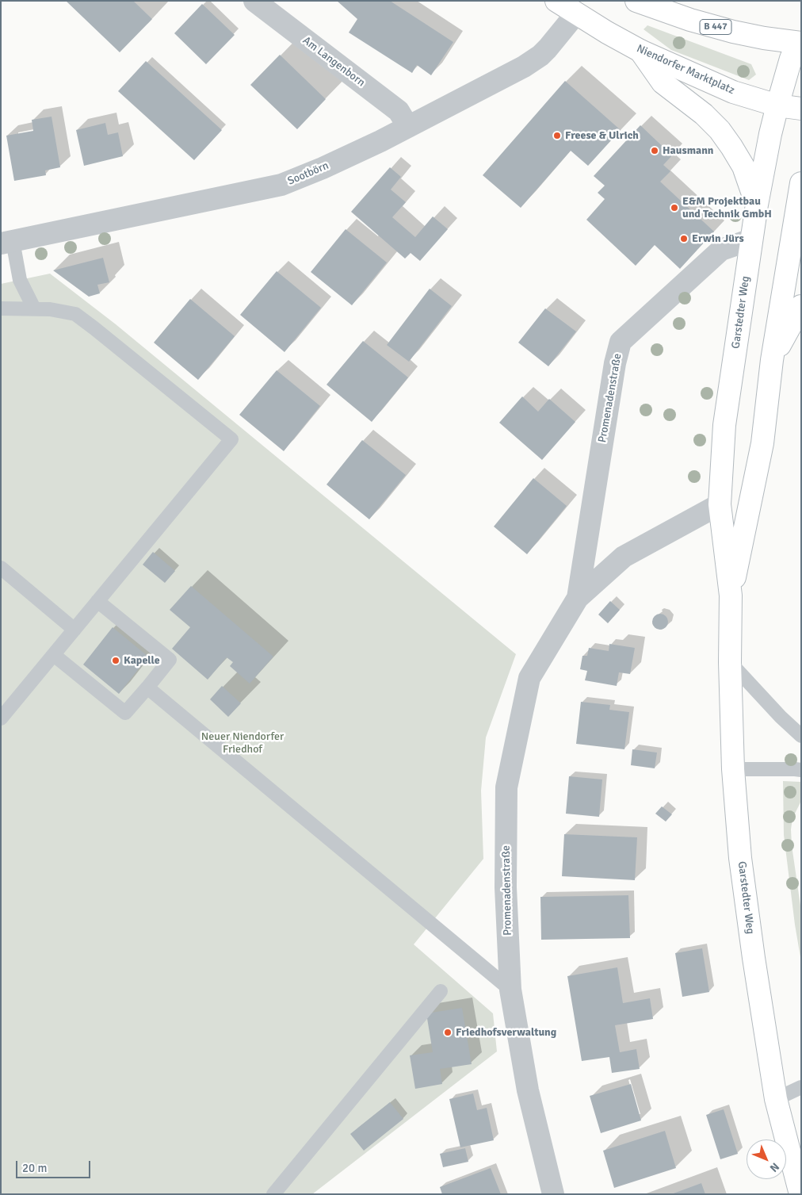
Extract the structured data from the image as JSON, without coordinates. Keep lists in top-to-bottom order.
{
  "streets": {
    "main road": ["B 447", "Niendorfer Marktplatz", "Garstedter Weg"],
    "street": ["Am Langenborn", "Sootbörn", "Promenadenstraße"]
  },
  "crossings": [
    ["B 447", "Garstedter Weg"],
    ["Am Langenborn", "Sootbörn"],
    ["Niendorfer Marktplatz", "Sootbörn"],
    ["Niendorfer Marktplatz", "Garstedter Weg"],
    ["Garstedter Weg", "Promenadenstraße"]
  ],
  "parks": ["Neuer Niendorfer Friedhof"],
  "places": [
    "Freese & Ulrich",
    "Hausmann",
    "E&M Projektbau und Technik GmbH",
    "Erwin Jürs",
    "Kapelle",
    "Friedhofsverwaltung"
  ],
  "scale_bar": "20 m",
  "north": "bottom right"
}
